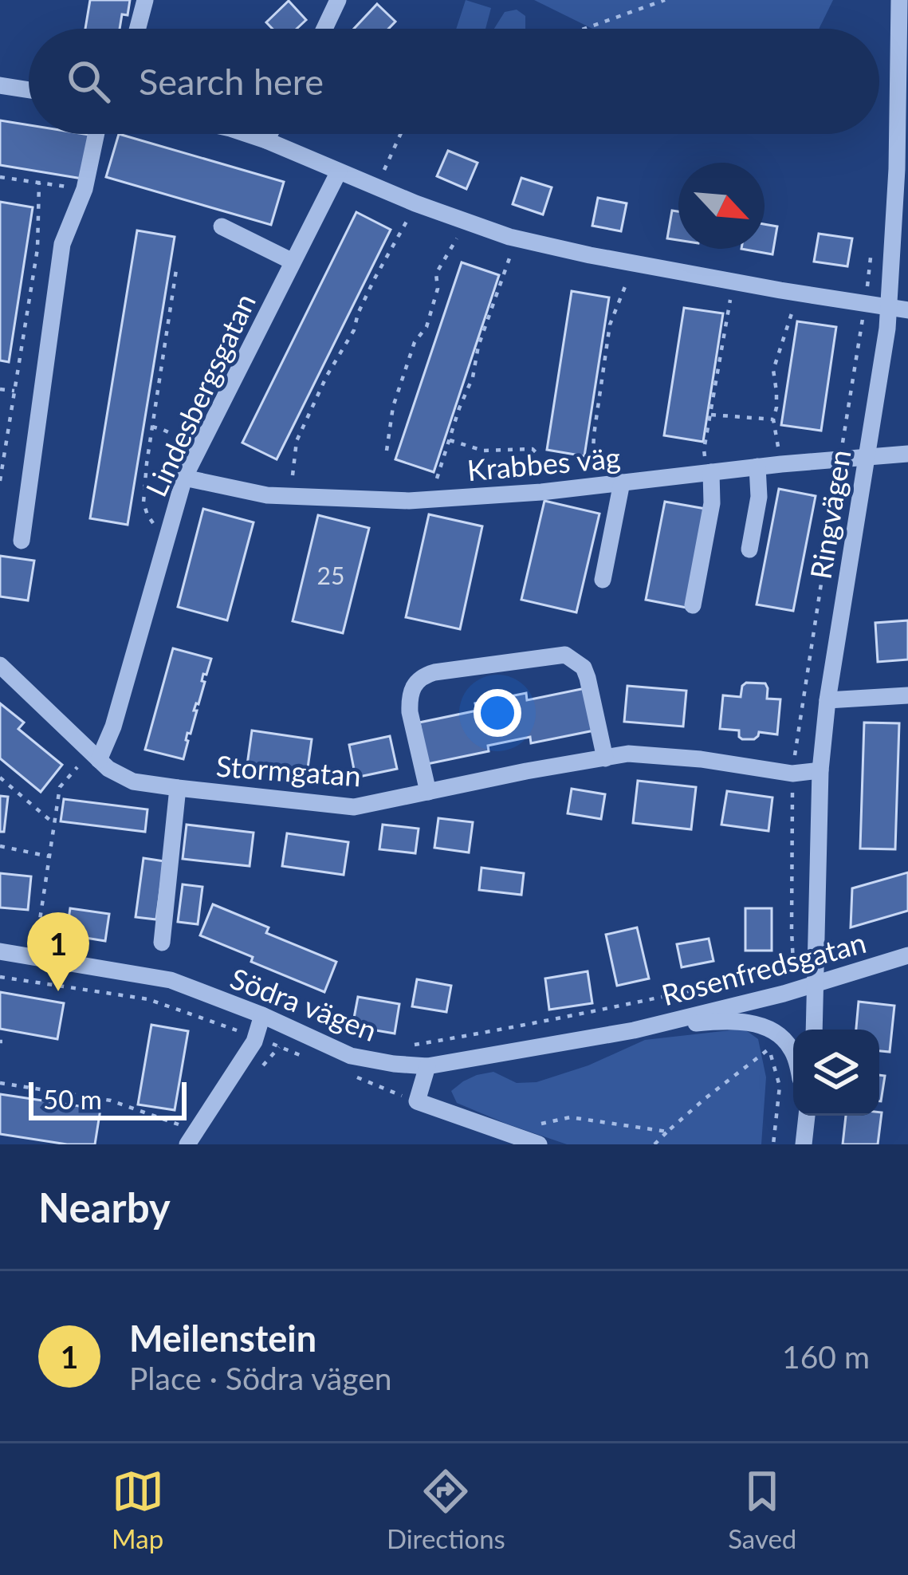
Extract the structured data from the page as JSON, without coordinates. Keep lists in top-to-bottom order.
{
  "streets": {
    "street": [
      "Lindesbergsgatan",
      "Krabbes väg",
      "Ringvägen",
      "Stormgatan",
      "Rosenfredsgatan",
      "Södra vägen"
    ]
  },
  "crossings": [
    ["Lindesbergsgatan", "Krabbes väg"],
    ["Lindesbergsgatan", "Stormgatan"],
    ["Krabbes väg", "Ringvägen"],
    ["Ringvägen", "Stormgatan"],
    ["Ringvägen", "Rosenfredsgatan"],
    ["Rosenfredsgatan", "Södra vägen"]
  ],
  "house_numbers": ["25"],
  "scale_bar": "50 m",
  "north": "bottom right",
  "page": {
    "search": "Search here",
    "pins": "1",
    "scale": "50 m",
    "heading": "Nearby",
    "list": [
      {
        "mark": "1",
        "name": "Meilenstein",
        "note": "Place · Södra vägen",
        "value": "160 m"
      }
    ],
    "nav": ["Map", "Directions", "Saved"]
  }
}
